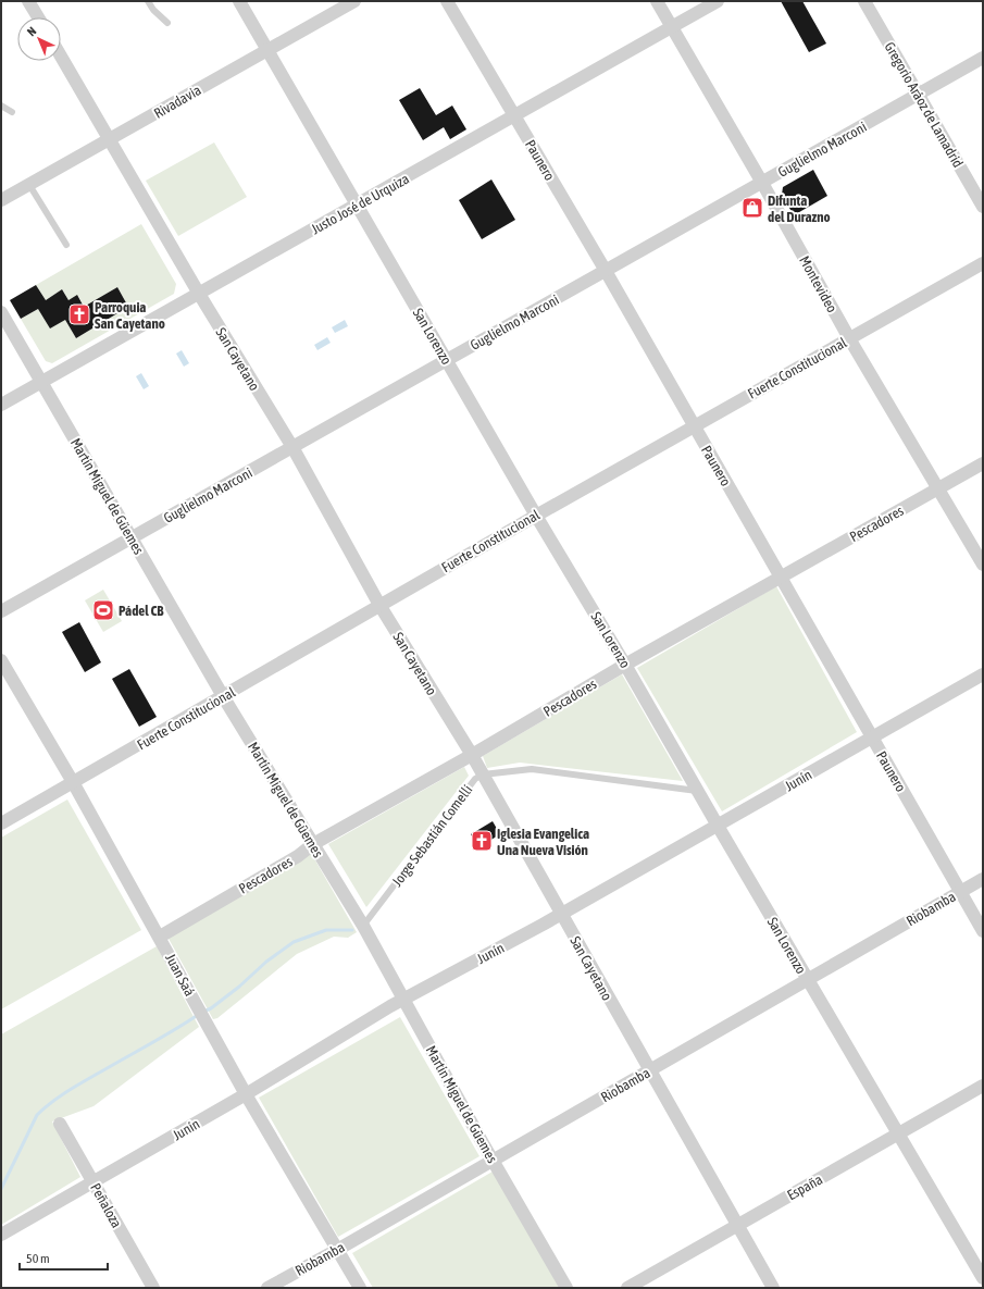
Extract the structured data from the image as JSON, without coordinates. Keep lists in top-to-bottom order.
{
  "streets": {
    "street": [
      "Rivadavia",
      "Gregorio Aráoz de Lamadrid",
      "Guglielmo Marconi",
      "Paunero",
      "Justo José de Urquiza",
      "Montevideo",
      "San Lorenzo",
      "San Cayetano",
      "Fuerte Constitucional",
      "Martín Miguel de Güemes",
      "Pescadores",
      "Junín",
      "Riobamba",
      "Juan Saá",
      "España",
      "Peñaloza"
    ],
    "lane": ["Jorge Sebastián Comelli"]
  },
  "crossings": [
    ["Rivadavia", "San Lorenzo"],
    ["Rivadavia", "San Cayetano"],
    ["Gregorio Aráoz de Lamadrid", "Guglielmo Marconi"],
    ["Guglielmo Marconi", "Paunero"],
    ["Guglielmo Marconi", "Montevideo"],
    ["Guglielmo Marconi", "San Lorenzo"],
    ["Guglielmo Marconi", "San Cayetano"],
    ["Guglielmo Marconi", "Martín Miguel de Güemes"],
    ["Paunero", "Justo José de Urquiza"],
    ["Paunero", "Fuerte Constitucional"],
    ["Paunero", "Pescadores"],
    ["Paunero", "Junín"],
    ["Paunero", "Riobamba"],
    ["Justo José de Urquiza", "Montevideo"],
    ["Justo José de Urquiza", "San Lorenzo"],
    ["Justo José de Urquiza", "San Cayetano"],
    ["Justo José de Urquiza", "Martín Miguel de Güemes"],
    ["Montevideo", "Fuerte Constitucional"],
    ["Montevideo", "Pescadores"],
    ["San Lorenzo", "Fuerte Constitucional"],
    ["San Lorenzo", "Pescadores"],
    ["San Lorenzo", "Junín"],
    ["San Lorenzo", "Jorge Sebastián Comelli"],
    ["San Lorenzo", "Riobamba"],
    ["San Lorenzo", "España"],
    ["San Cayetano", "Fuerte Constitucional"],
    ["San Cayetano", "Pescadores"],
    ["San Cayetano", "Junín"],
    ["San Cayetano", "Jorge Sebastián Comelli"],
    ["San Cayetano", "Riobamba"],
    ["San Cayetano", "España"],
    ["Fuerte Constitucional", "Martín Miguel de Güemes"],
    ["Fuerte Constitucional", "Juan Saá"],
    ["Martín Miguel de Güemes", "Pescadores"],
    ["Martín Miguel de Güemes", "Junín"],
    ["Martín Miguel de Güemes", "Jorge Sebastián Comelli"],
    ["Martín Miguel de Güemes", "Riobamba"],
    ["Pescadores", "Juan Saá"],
    ["Junín", "Juan Saá"],
    ["Junín", "Peñaloza"],
    ["Riobamba", "Juan Saá"]
  ],
  "places": {
    "shop": ["Difunta del Durazno"],
    "church": ["Parroquia San Cayetano", "Iglesia Evangelica Una Nueva Visión"],
    "sports": ["Pádel CB"]
  },
  "scale_bar": "50 m",
  "north": "top left"
}
